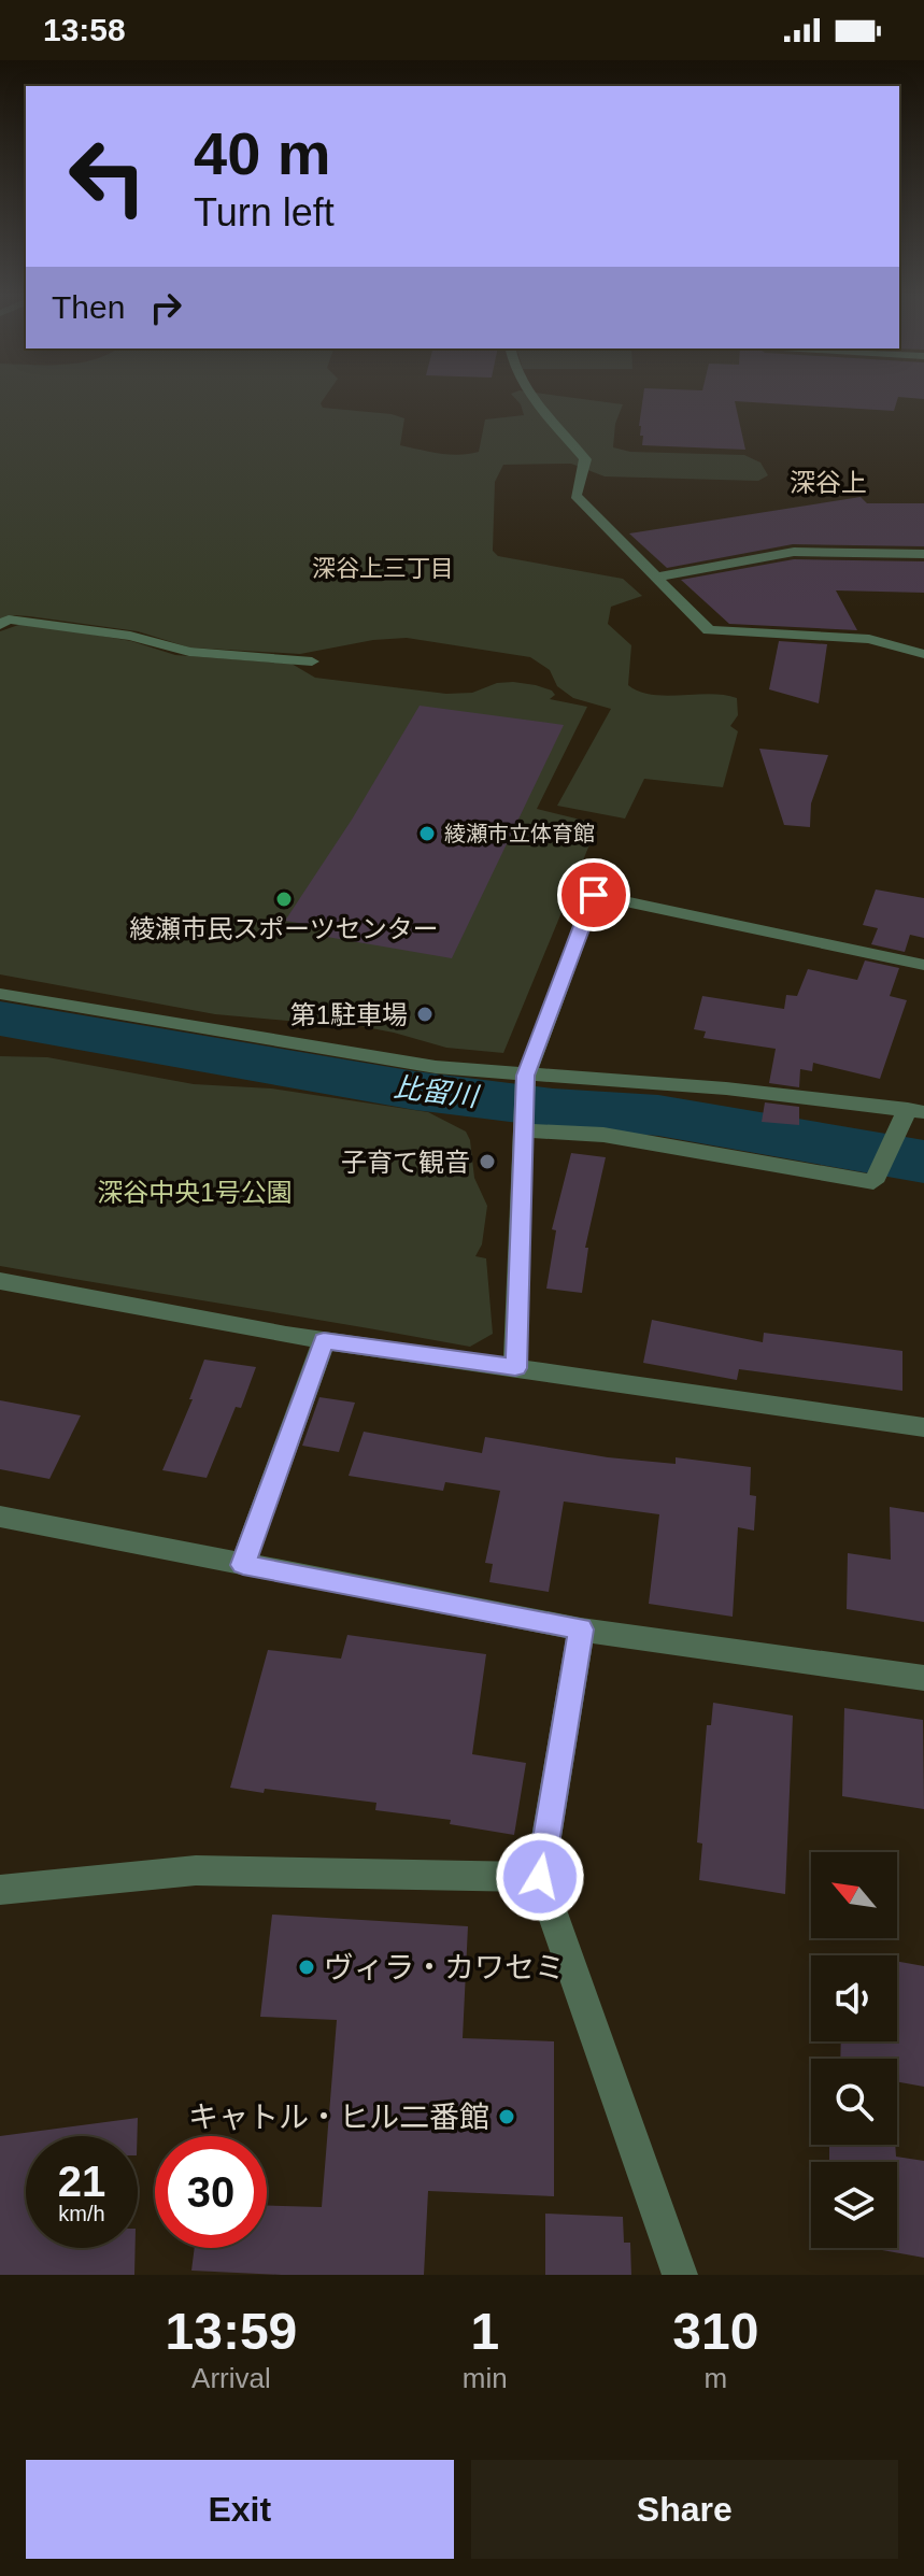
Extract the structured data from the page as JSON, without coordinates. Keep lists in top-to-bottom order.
{
  "districts": ["深谷上", "深谷上三丁目"],
  "water": ["比留川"],
  "parks": ["深谷中央1号公園"],
  "places": [
    "綾瀬市立体育館",
    "綾瀬市民スポーツセンター",
    "第1駐車場",
    "子育て観音",
    "ヴィラ・カワセミ",
    "キャトル・ヒル二番館"
  ],
  "north": "top left",
  "page": {
    "status": "13:58",
    "turn": ["40 m", "Turn left"],
    "then": "Then",
    "speed": "21 km/h",
    "limit": "30",
    "eta": [
      "13:59",
      "Arrival",
      "1",
      "min",
      "310",
      "m"
    ],
    "buttons": ["Exit", "Share"]
  }
}
